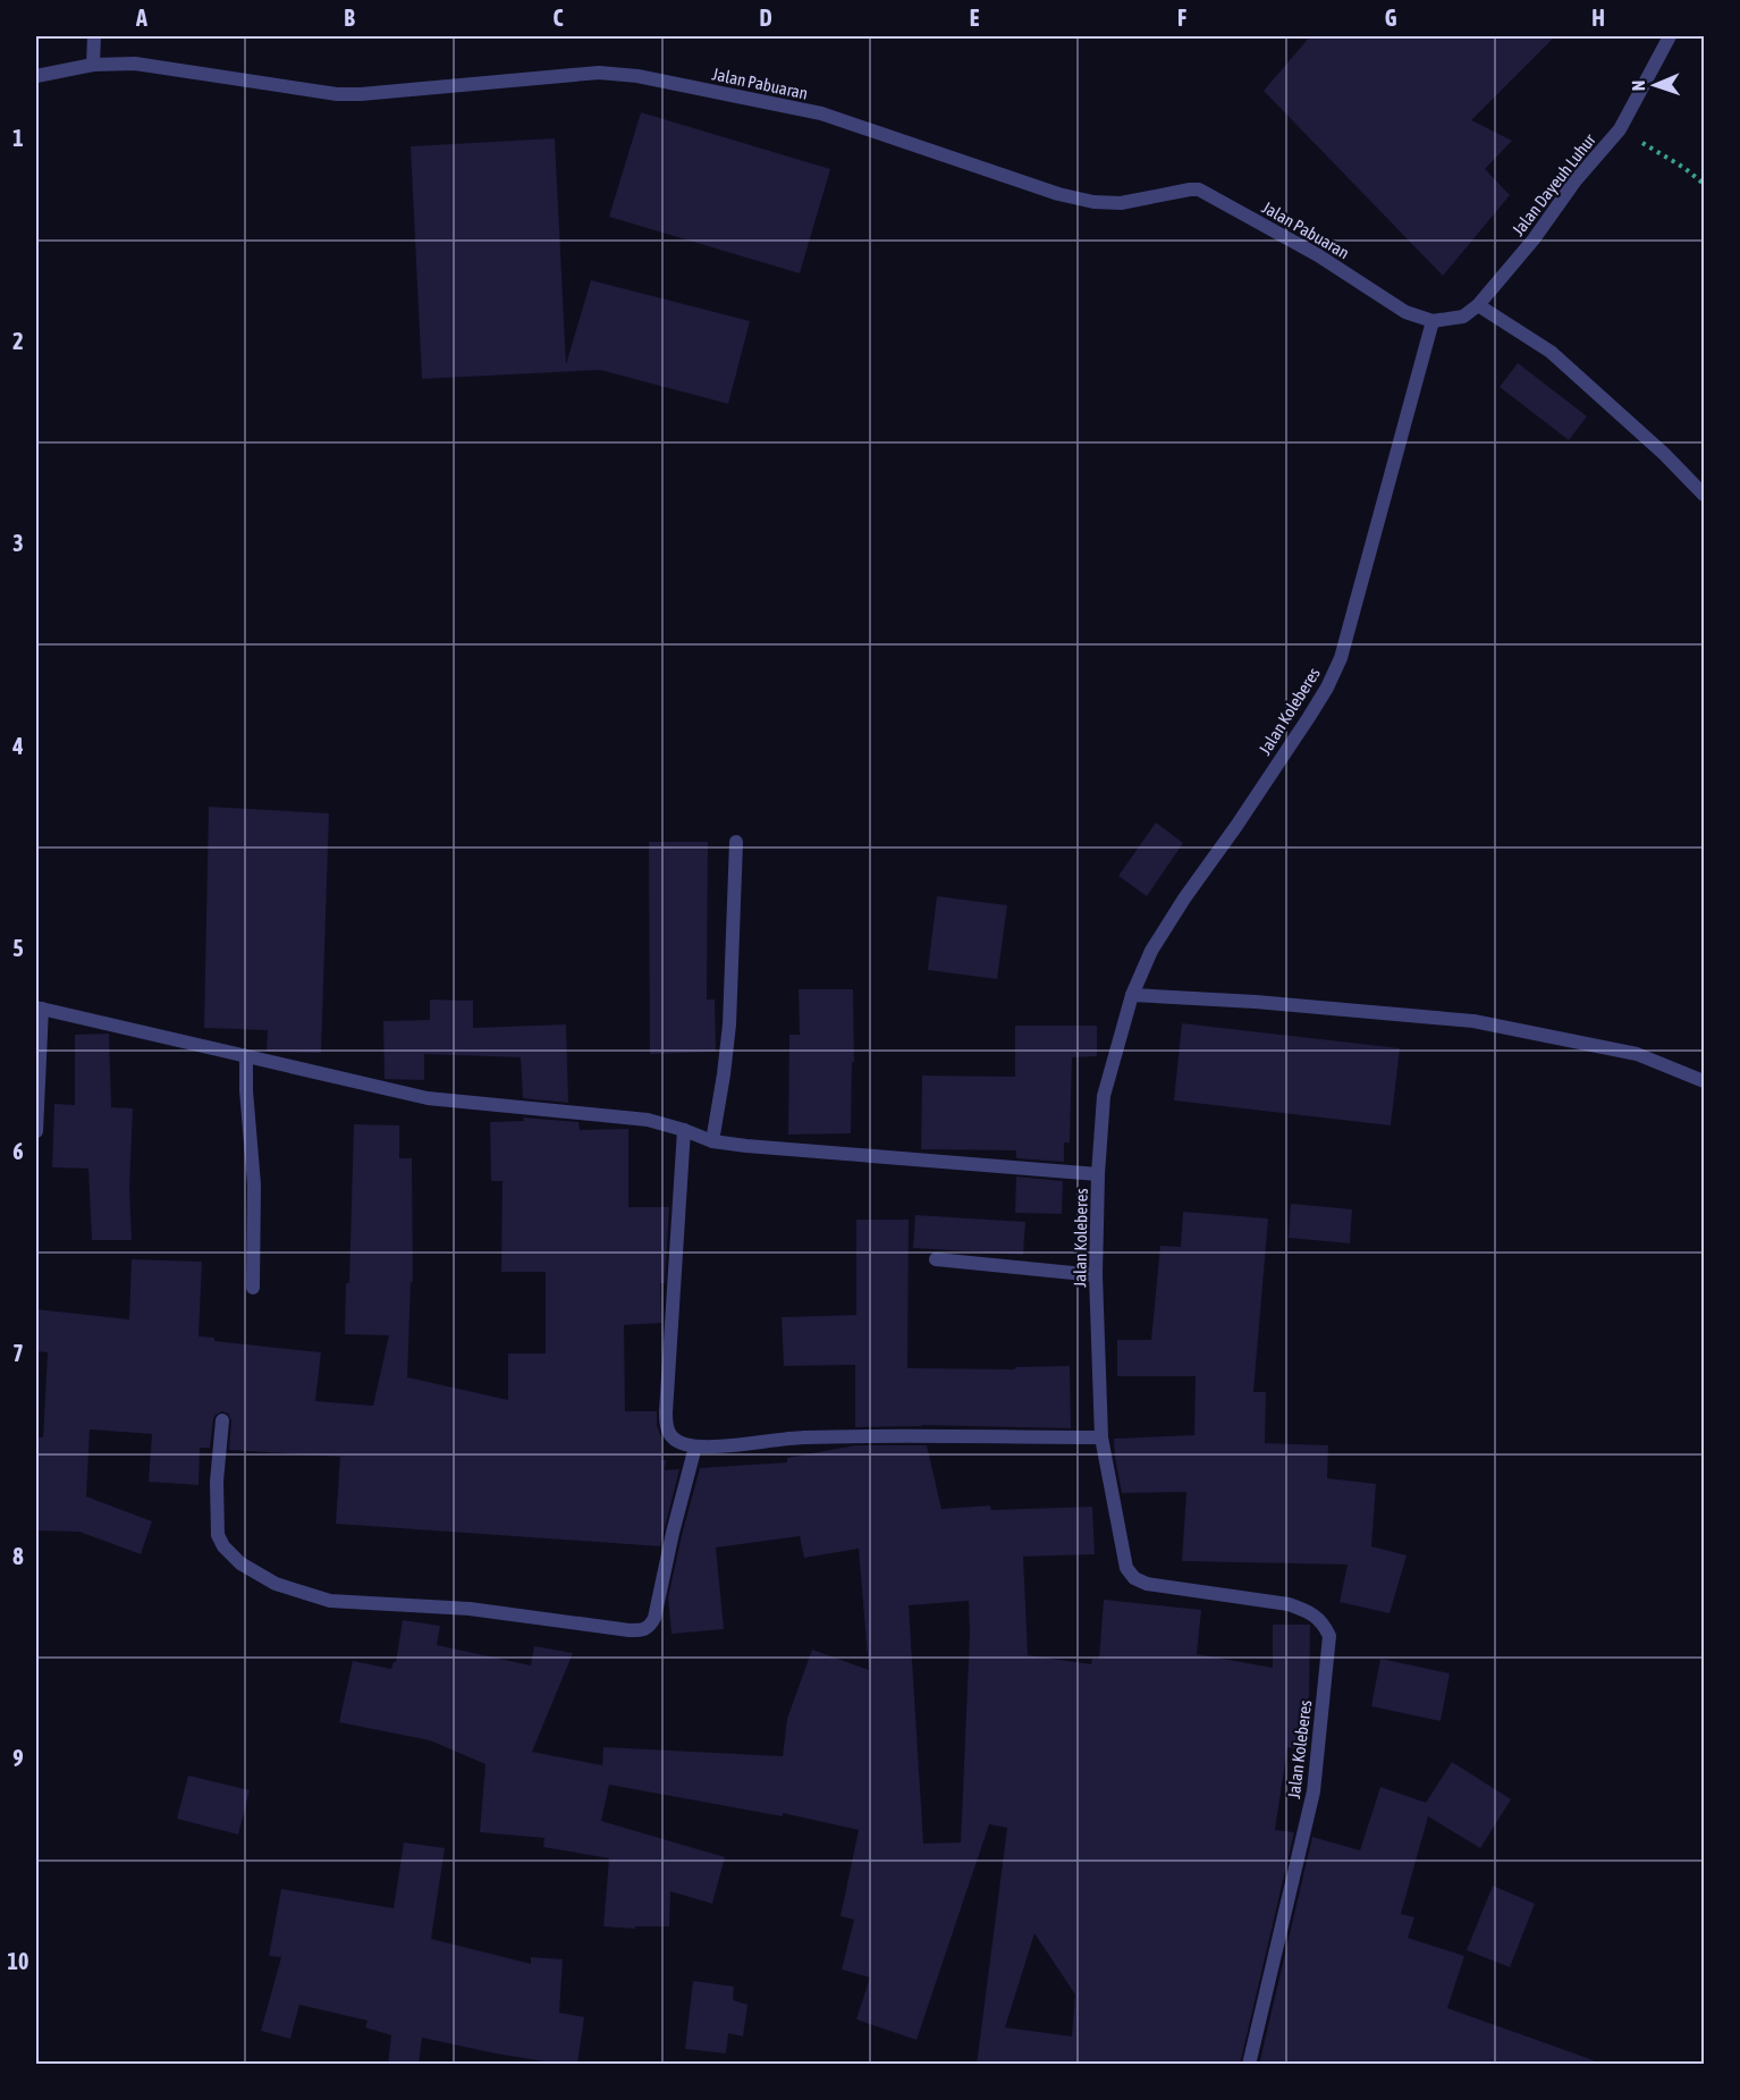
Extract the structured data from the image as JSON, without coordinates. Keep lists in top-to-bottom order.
{
  "streets": {
    "street": ["Jalan Pabuaran", "Jalan Dayeuh Luhur", "Jalan Koleberes"]
  },
  "crossings": [
    ["Jalan Pabuaran", "Jalan Dayeuh Luhur"],
    ["Jalan Pabuaran", "Jalan Koleberes"],
    ["Jalan Dayeuh Luhur", "Jalan Koleberes"]
  ],
  "north": "left",
  "grid": {
    "columns": [
      "A",
      "B",
      "C",
      "D",
      "E",
      "F",
      "G",
      "H"
    ],
    "rows": [
      "1",
      "2",
      "3",
      "4",
      "5",
      "6",
      "7",
      "8",
      "9",
      "10"
    ]
  }
}
